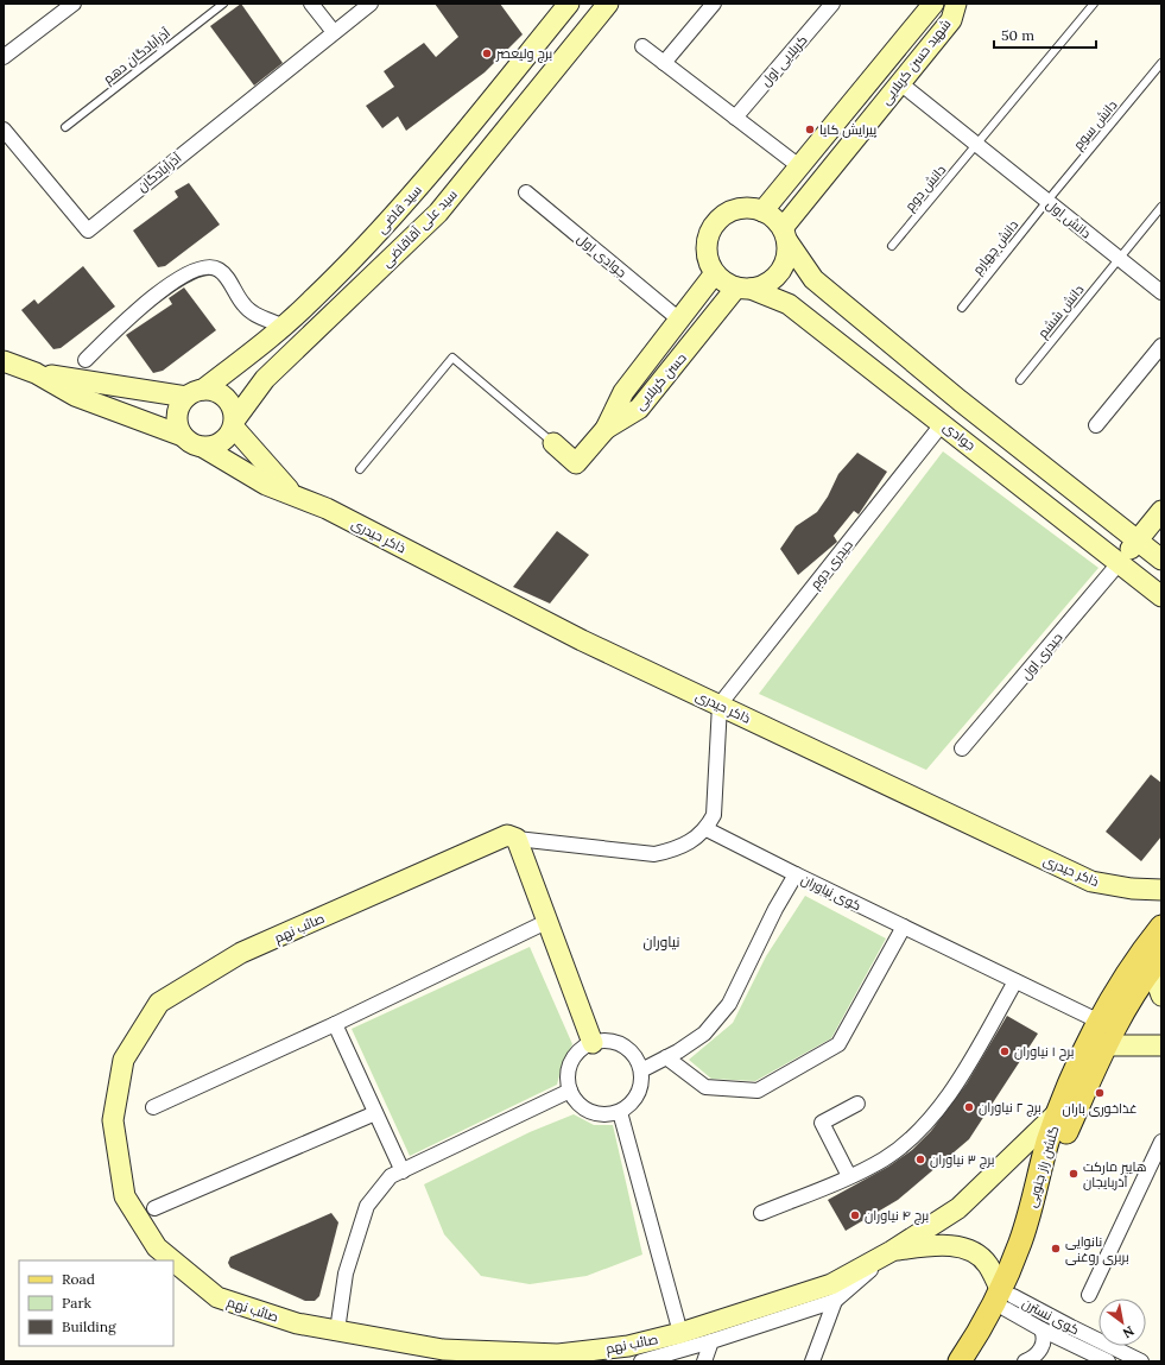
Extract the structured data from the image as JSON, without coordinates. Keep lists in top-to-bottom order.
{
  "streets": {
    "main road": ["گلشن راز جنوبی"],
    "street": [
      "کربلایی اول",
      "شهید حسن کربلایی",
      "آذرآبادگان",
      "سید قاضی",
      "دانش اول",
      "سید علی آقاقاضی",
      "جوادی اول",
      "حسن کربلایی",
      "جوادی",
      "ذاکر حیدری",
      "حیدری دوم",
      "حیدری اول",
      "کوی نیاوران",
      "صائب نهم",
      "کوی نسترن"
    ],
    "lane": [
      "آذرآبادگان دهم",
      "دانش سوم",
      "دانش دوم",
      "دانش چهارم",
      "دانش ششم"
    ]
  },
  "crossings": [
    ["شهید حسن کربلایی", "دانش اول"],
    ["شهید حسن کربلایی", "حسن کربلایی"],
    ["شهید حسن کربلایی", "جوادی"],
    ["دانش سوم", "دانش اول"],
    ["دانش سوم", "دانش چهارم"],
    ["دانش دوم", "دانش اول"],
    ["سید قاضی", "سید علی آقاقاضی"],
    ["سید قاضی", "ذاکر حیدری"],
    ["دانش اول", "دانش چهارم"],
    ["دانش اول", "دانش ششم"],
    ["سید علی آقاقاضی", "ذاکر حیدری"],
    ["جوادی اول", "حسن کربلایی"],
    ["حسن کربلایی", "جوادی"],
    ["جوادی", "حیدری دوم"],
    ["جوادی", "حیدری اول"],
    ["ذاکر حیدری", "حیدری دوم"],
    ["کوی نیاوران", "گلشن راز جنوبی"],
    ["صائب نهم", "گلشن راز جنوبی"],
    ["گلشن راز جنوبی", "کوی نسترن"]
  ],
  "districts": ["نیاوران"],
  "places": [
    "برج ولیعصر",
    "پیرایش کایا",
    "برح ۱ نیاوران",
    "غذاخوری باران",
    "برج ۲ نیاوران",
    "برج ۳ نیاوران",
    "هایپر مارکت آذربایجان",
    "برج ۴ نیاوران",
    "نانوایی بربری روغنی"
  ],
  "legend": ["Road", "Park", "Building"],
  "scale_bar": "50 m",
  "north": "bottom right"
}
